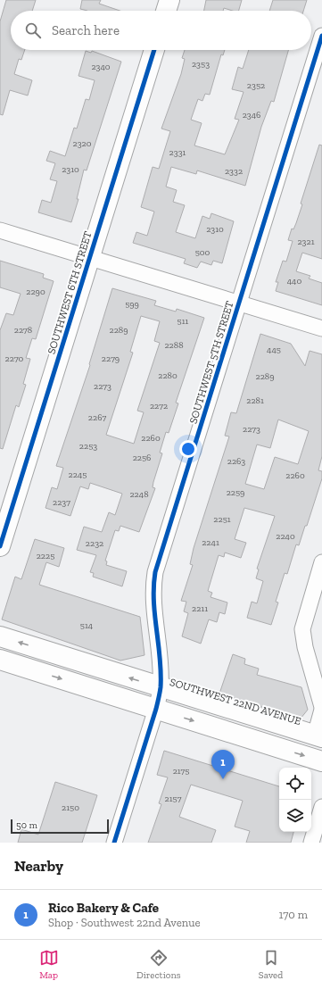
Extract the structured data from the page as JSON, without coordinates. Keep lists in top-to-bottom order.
{
  "streets": {
    "main road": ["SOUTHWEST 6TH STREET", "SOUTHWEST 22ND AVENUE"],
    "street": ["SOUTHWEST 5TH STREET"]
  },
  "crossings": [
    ["SOUTHWEST 5TH STREET", "SOUTHWEST 22ND AVENUE"]
  ],
  "house_numbers": [
    "2353",
    "2340",
    "2352",
    "2346",
    "2320",
    "2331",
    "2310",
    "2332",
    "2310",
    "2321",
    "500",
    "440",
    "2290",
    "599",
    "511",
    "2278",
    "2289",
    "2288",
    "445",
    "2270",
    "2279",
    "2280",
    "2289",
    "2273",
    "2281",
    "2272",
    "2267",
    "2273",
    "2260",
    "2253",
    "2256",
    "2263",
    "2245",
    "2260",
    "2259",
    "2248",
    "2237",
    "2251",
    "2240",
    "2241",
    "2232",
    "2225",
    "2211",
    "514",
    "2175",
    "2157",
    "2150"
  ],
  "scale_bar": "50 m",
  "page": {
    "search": "Search here",
    "pins": "1",
    "scale": "50 m",
    "heading": "Nearby",
    "list": [
      {
        "mark": "1",
        "name": "Rico Bakery & Cafe",
        "note": "Shop · Southwest 22nd Avenue",
        "value": "170 m"
      }
    ],
    "nav": ["Map", "Directions", "Saved"]
  }
}
